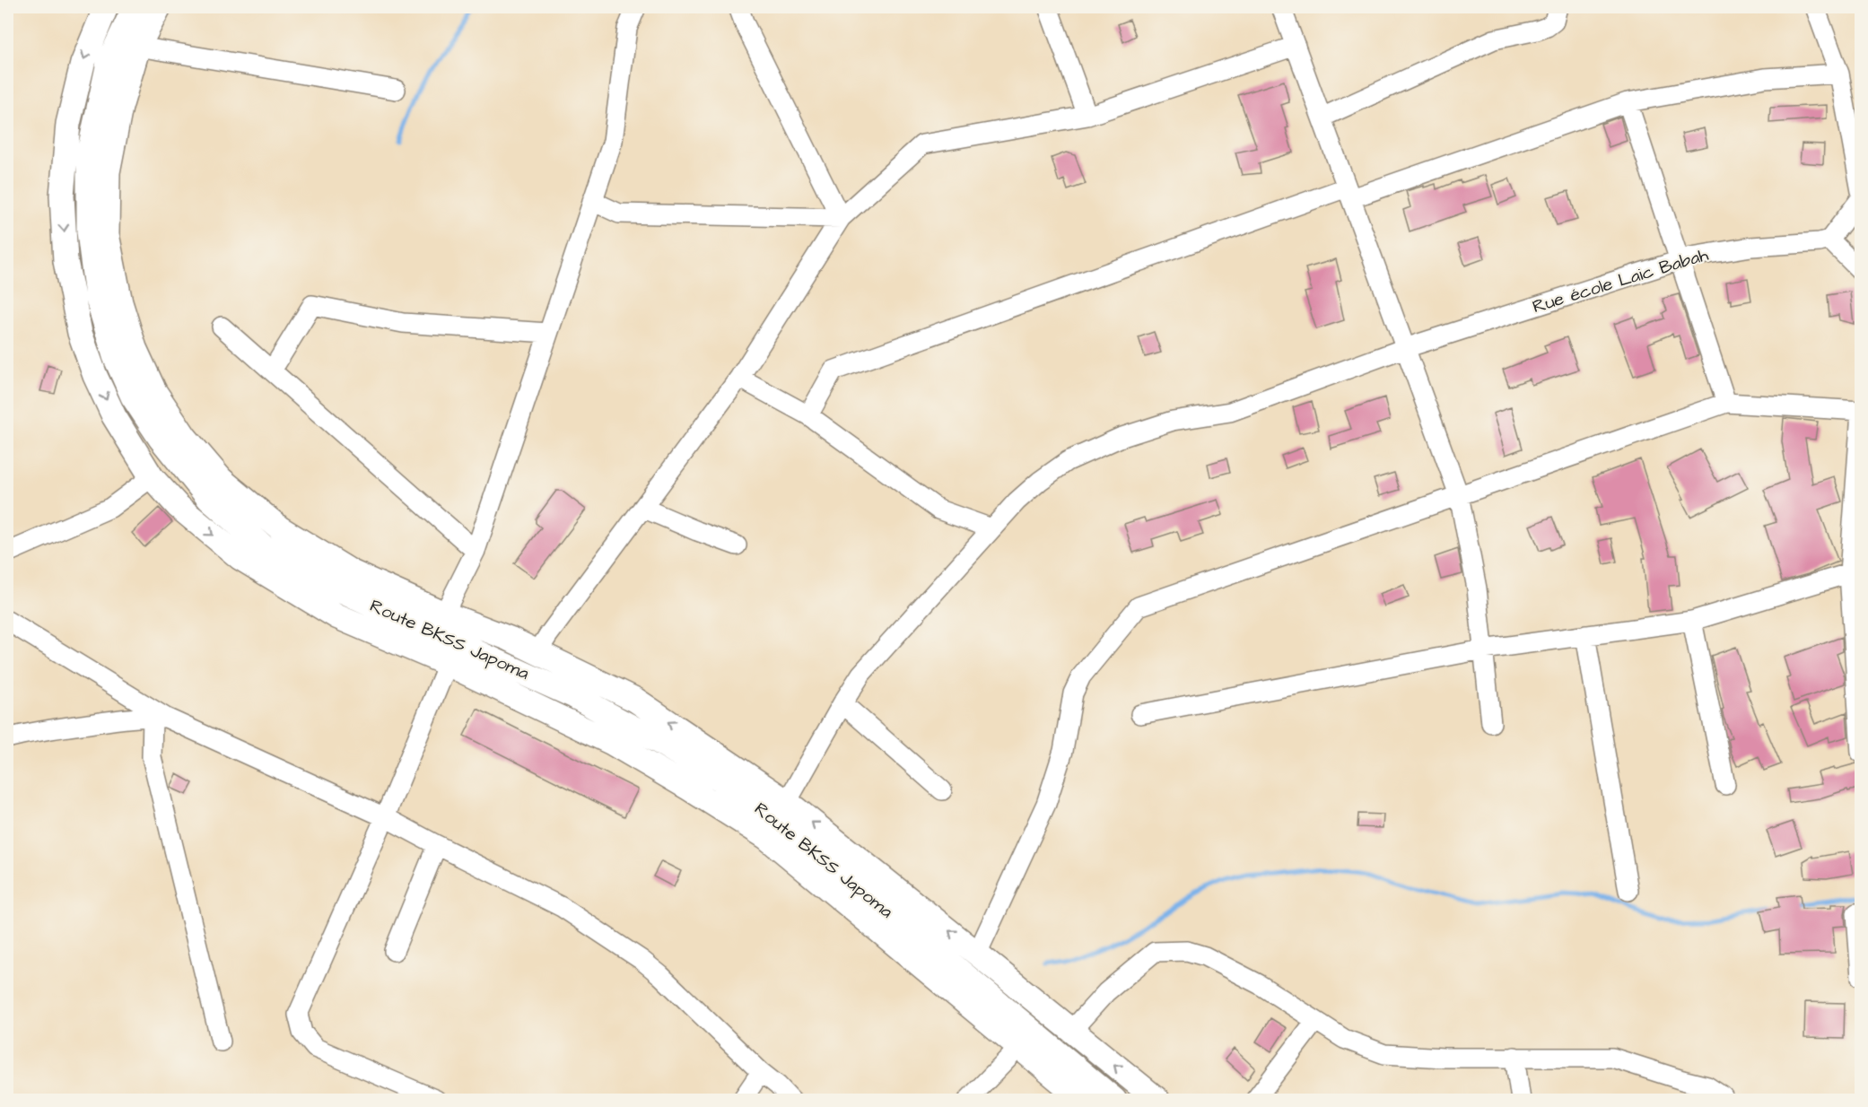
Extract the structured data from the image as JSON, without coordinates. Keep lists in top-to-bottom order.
{
  "streets": {
    "main road": ["Route BKSS Japoma"],
    "street": ["Rue école Laic Babah"]
  }
}
